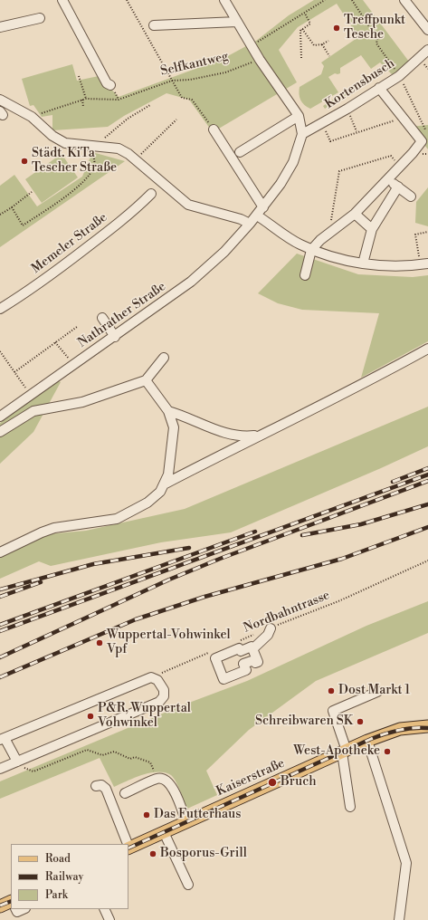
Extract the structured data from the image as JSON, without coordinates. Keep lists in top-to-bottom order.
{
  "streets": {
    "main road": ["Kaiserstraße"],
    "street": ["Kortensbusch", "Memeler Straße", "Nathrather Straße"],
    "path": ["Selfkantweg", "Nordbahntrasse"]
  },
  "crossings": [
    ["Selfkantweg", "Nathrather Straße"],
    ["Kortensbusch", "Nathrather Straße"]
  ],
  "places": [
    "Treffpunkt Tesche",
    "Städt. KiTa Tescher Straße",
    "Wuppertal-Vohwinkel Vpf",
    "Dost Markt 1",
    "P&R, Wuppertal Vohwinkel",
    "Schreibwaren SK",
    "West-Apotheke",
    "Bruch",
    "Das Futterhaus",
    "Bosporus-Grill"
  ],
  "legend": ["Road", "Railway", "Park"]
}
